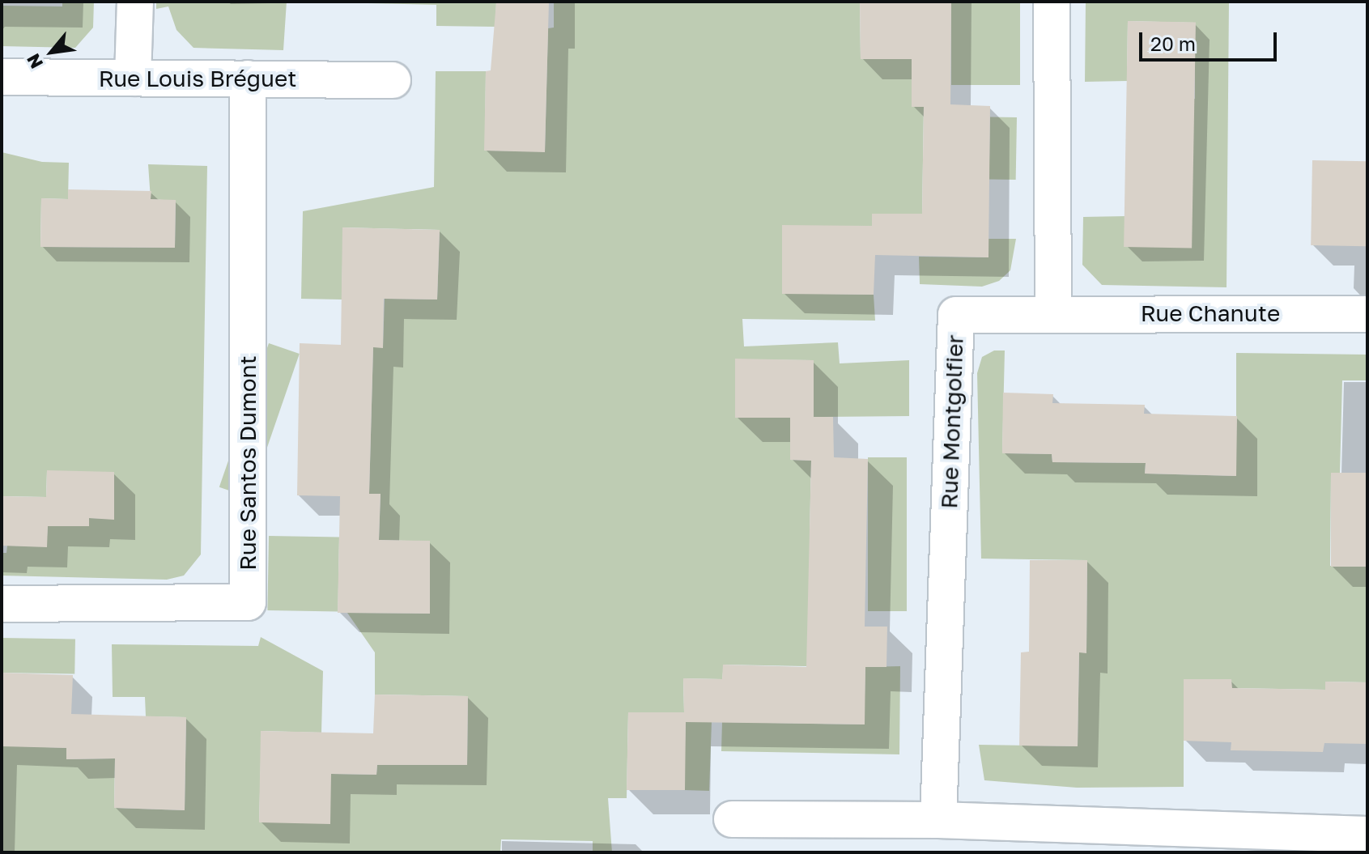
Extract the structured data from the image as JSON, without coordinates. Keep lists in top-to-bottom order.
{
  "streets": {
    "street": [
      "Rue Louis Bréguet",
      "Rue Chanute",
      "Rue Montgolfier",
      "Rue Santos Dumont"
    ]
  },
  "crossings": [
    ["Rue Louis Bréguet", "Rue Santos Dumont"],
    ["Rue Chanute", "Rue Montgolfier"]
  ],
  "scale_bar": "20 m",
  "north": "bottom left"
}
